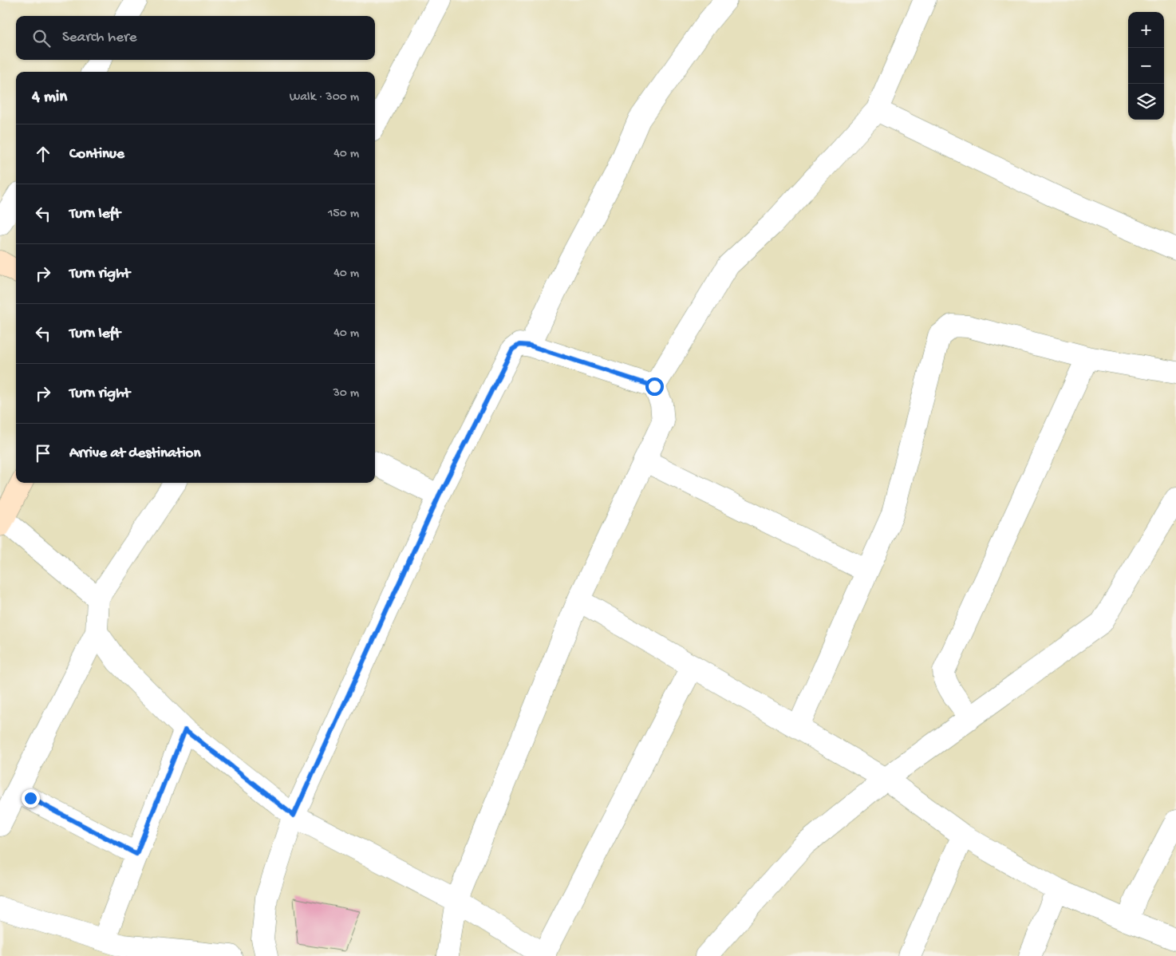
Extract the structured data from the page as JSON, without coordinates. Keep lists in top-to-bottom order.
{
  "page": {
    "map_buttons": ["+", "−"],
    "search": "Search here",
    "heading": ["4 min", "Walk · 300 m"],
    "list": [
      ["Continue", "40 m"],
      ["Turn left", "150 m"],
      ["Turn right", "40 m"],
      ["Turn left", "40 m"],
      ["Turn right", "30 m"],
      "Arrive at destination"
    ]
  }
}
